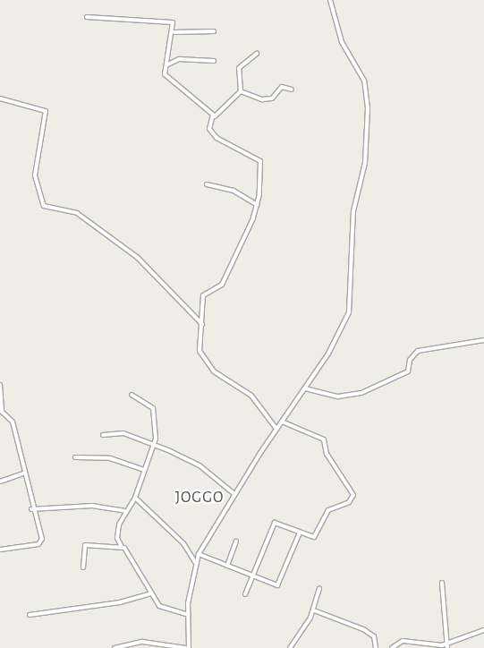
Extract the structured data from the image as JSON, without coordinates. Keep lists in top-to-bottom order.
{
  "districts": ["JOGGO"]
}
